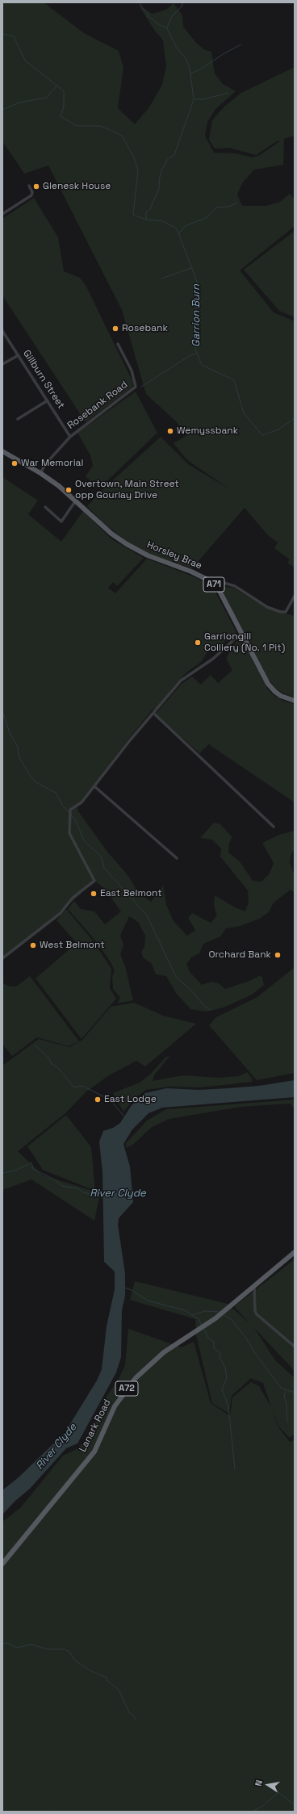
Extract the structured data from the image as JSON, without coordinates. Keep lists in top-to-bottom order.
{
  "streets": {
    "main road": [
      "Horsley Brae",
      "A71",
      "A72",
      "Lanark Road"
    ],
    "street": ["Gillburn Street", "Rosebank Road"]
  },
  "crossings": [
    ["Gillburn Street", "Rosebank Road"],
    ["Rosebank Road", "A71"],
    ["Horsley Brae", "A71"]
  ],
  "water": ["Garrion Burn", "River Clyde"],
  "places": [
    "Glenesk House",
    "Rosebank",
    "Wemyssbank",
    "War Memorial",
    "Overtown, Main Street opp Gourlay Drive",
    "Garriongill Colliery (No. 1 Pit)",
    "East Belmont",
    "West Belmont",
    "Orchard Bank",
    "East Lodge"
  ],
  "north": "left"
}
